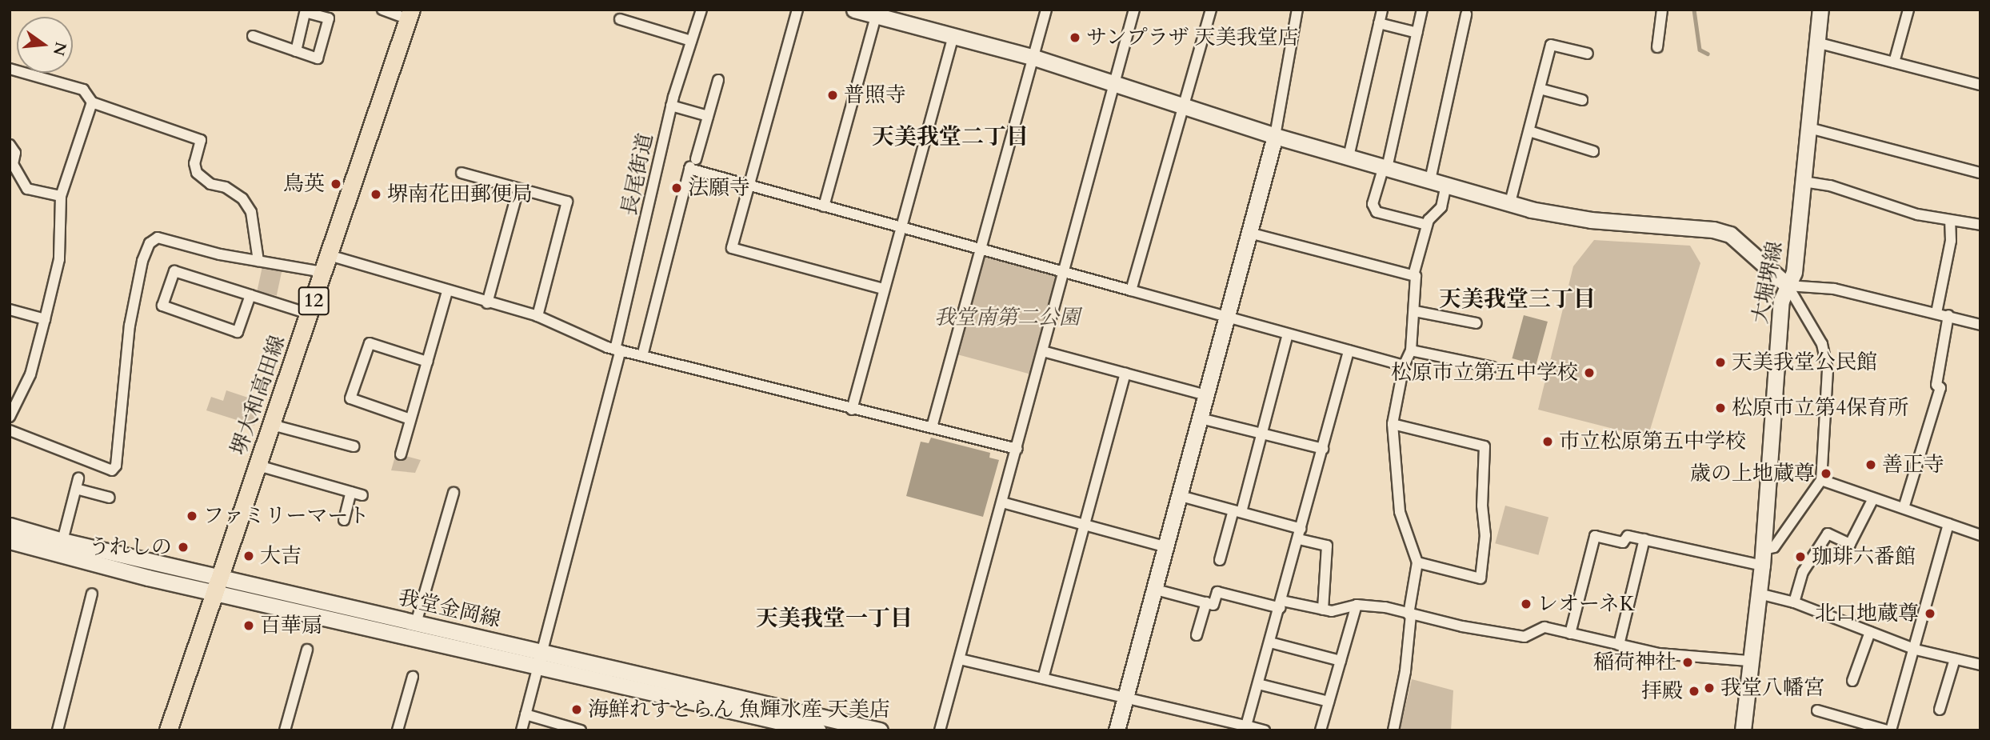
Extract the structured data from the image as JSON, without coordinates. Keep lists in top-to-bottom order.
{
  "streets": {
    "main road": [
      "大堀堺線",
      "12",
      "堺大和高田線",
      "我堂金岡線"
    ],
    "street": ["長尾街道"]
  },
  "crossings": [
    ["長尾街道", "我堂金岡線"],
    ["堺大和高田線", "我堂金岡線"]
  ],
  "districts": ["天美我堂二丁目", "天美我堂三丁目", "天美我堂一丁目"],
  "parks": ["我堂南第二公園"],
  "places": [
    "サンプラザ 天美我堂店",
    "普照寺",
    "鳥英",
    "法願寺",
    "堺南花田郵便局",
    "天美我堂公民館",
    "松原市立第五中学校",
    "松原市立第4保育所",
    "市立松原第五中学校",
    "善正寺",
    "歳の上地蔵尊",
    "ファミリーマート",
    "うれしの",
    "大吉",
    "珈琲六番館",
    "レオーネK",
    "北口地蔵尊",
    "百華扇",
    "稲荷神社",
    "我堂八幡宮",
    "拝殿",
    "海鮮れすとらん 魚輝水産 天美店"
  ],
  "north": "right"
}
